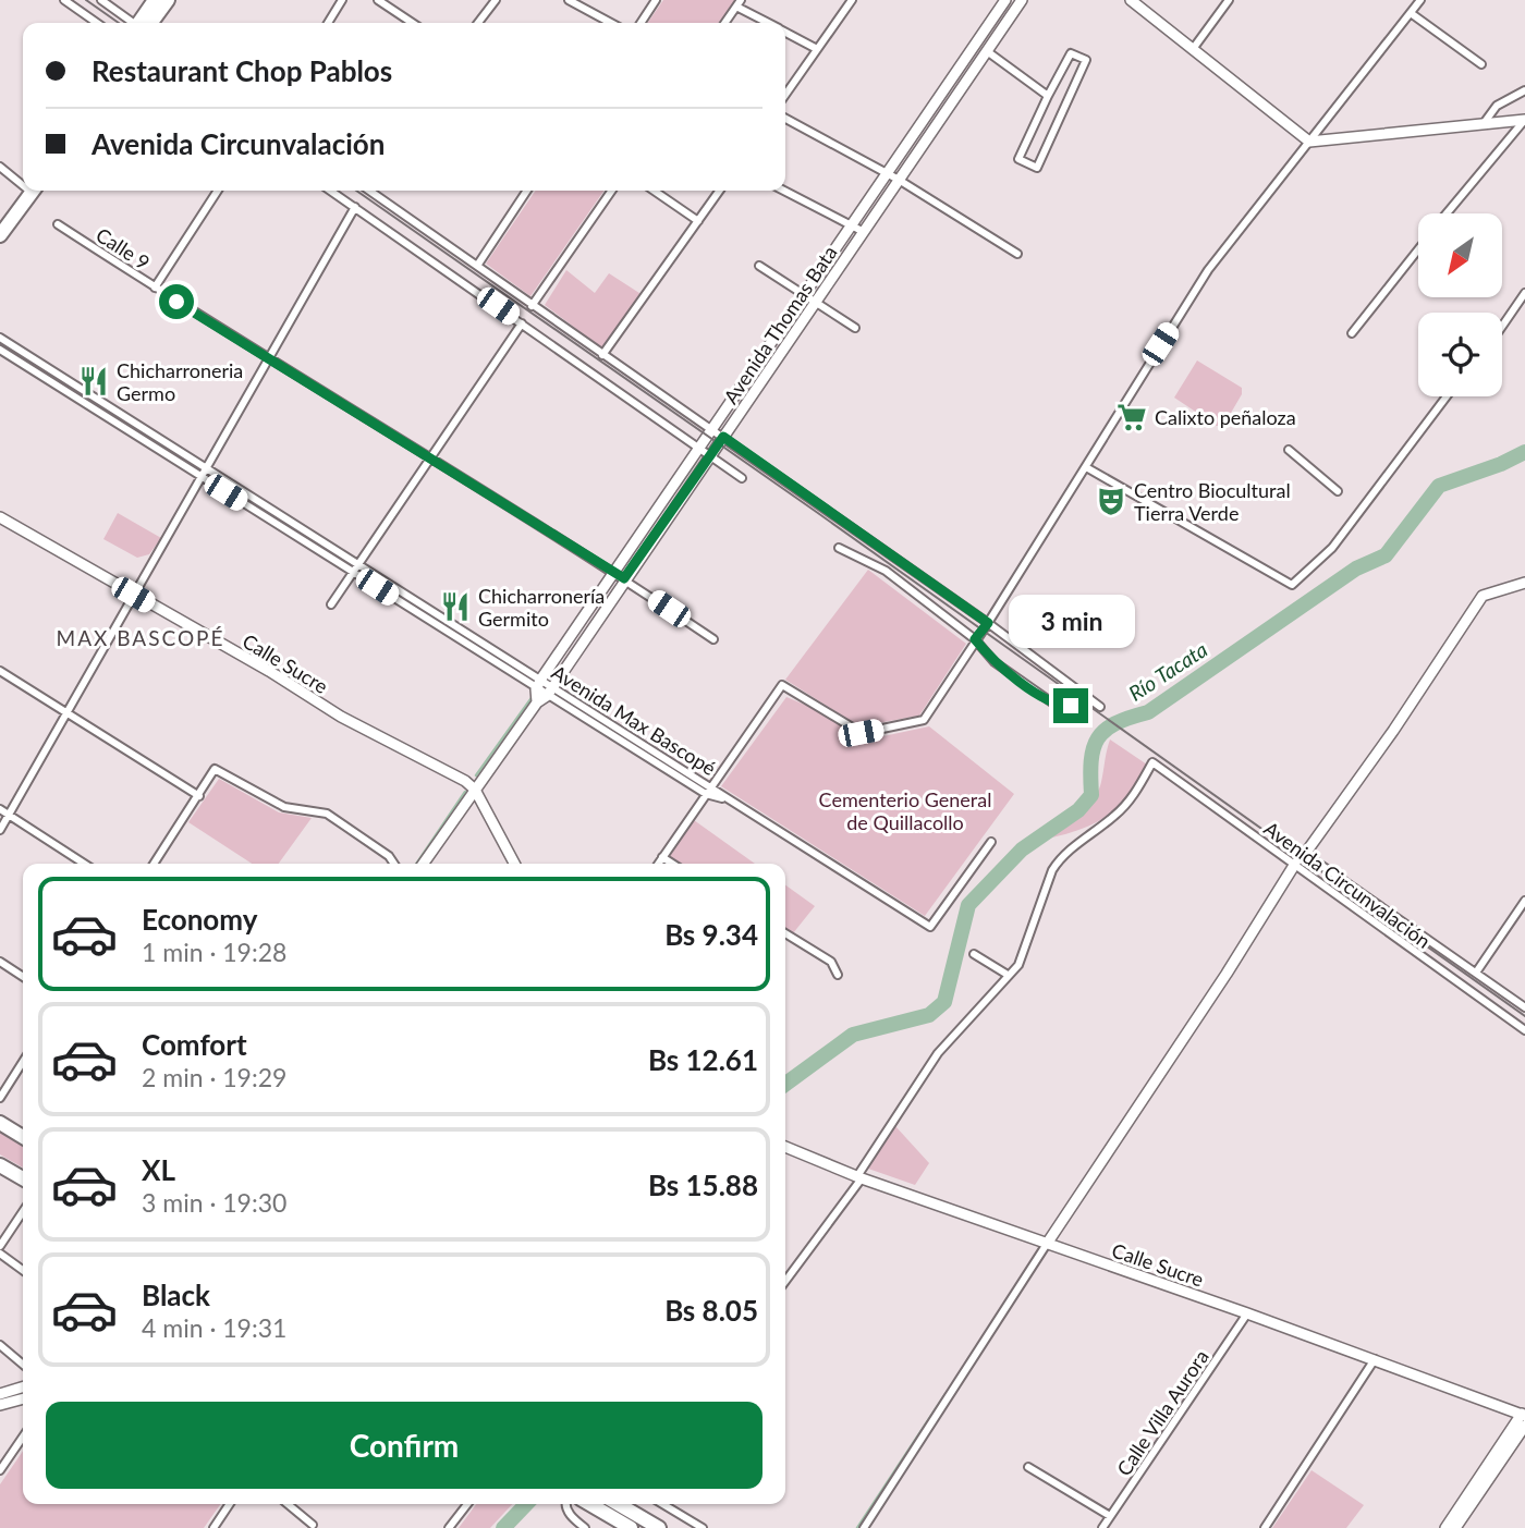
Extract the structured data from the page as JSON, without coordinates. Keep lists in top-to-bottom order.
{
  "streets": {
    "main road": ["Avenida Thomas Bata", "Calle Sucre"],
    "street": [
      "Calle 9",
      "Avenida Max Bascopé",
      "Avenida Circunvalación",
      "Calle Villa Aurora"
    ]
  },
  "crossings": [
    ["Calle 9", "Avenida Thomas Bata"],
    ["Avenida Thomas Bata", "Calle Sucre"],
    ["Avenida Thomas Bata", "Avenida Max Bascopé"],
    ["Calle Sucre", "Calle Villa Aurora"]
  ],
  "districts": ["MAX BASCOPÉ"],
  "water": ["Río Tacata"],
  "parks": ["Cementerio General de Quillacollo"],
  "places": {
    "restaurant": ["Chicharroneria Germo", "Chicharronería Germito"],
    "supermarket": ["Calixto peñaloza"],
    "theatre": ["Centro Biocultural Tierra Verde"]
  },
  "north": "bottom left",
  "page": {
    "banner": ["Restaurant Chop Pablos", "Avenida Circunvalación"],
    "bubble": "3 min",
    "list": [
      {
        "name": "Economy",
        "note": "1 min · 19:28",
        "value": "Bs 9.34"
      },
      {
        "name": "Comfort",
        "note": "2 min · 19:29",
        "value": "Bs 12.61"
      },
      {
        "name": "XL",
        "note": "3 min · 19:30",
        "value": "Bs 15.88"
      },
      {
        "name": "Black",
        "note": "4 min · 19:31",
        "value": "Bs 8.05"
      }
    ],
    "buttons": "Confirm"
  }
}
